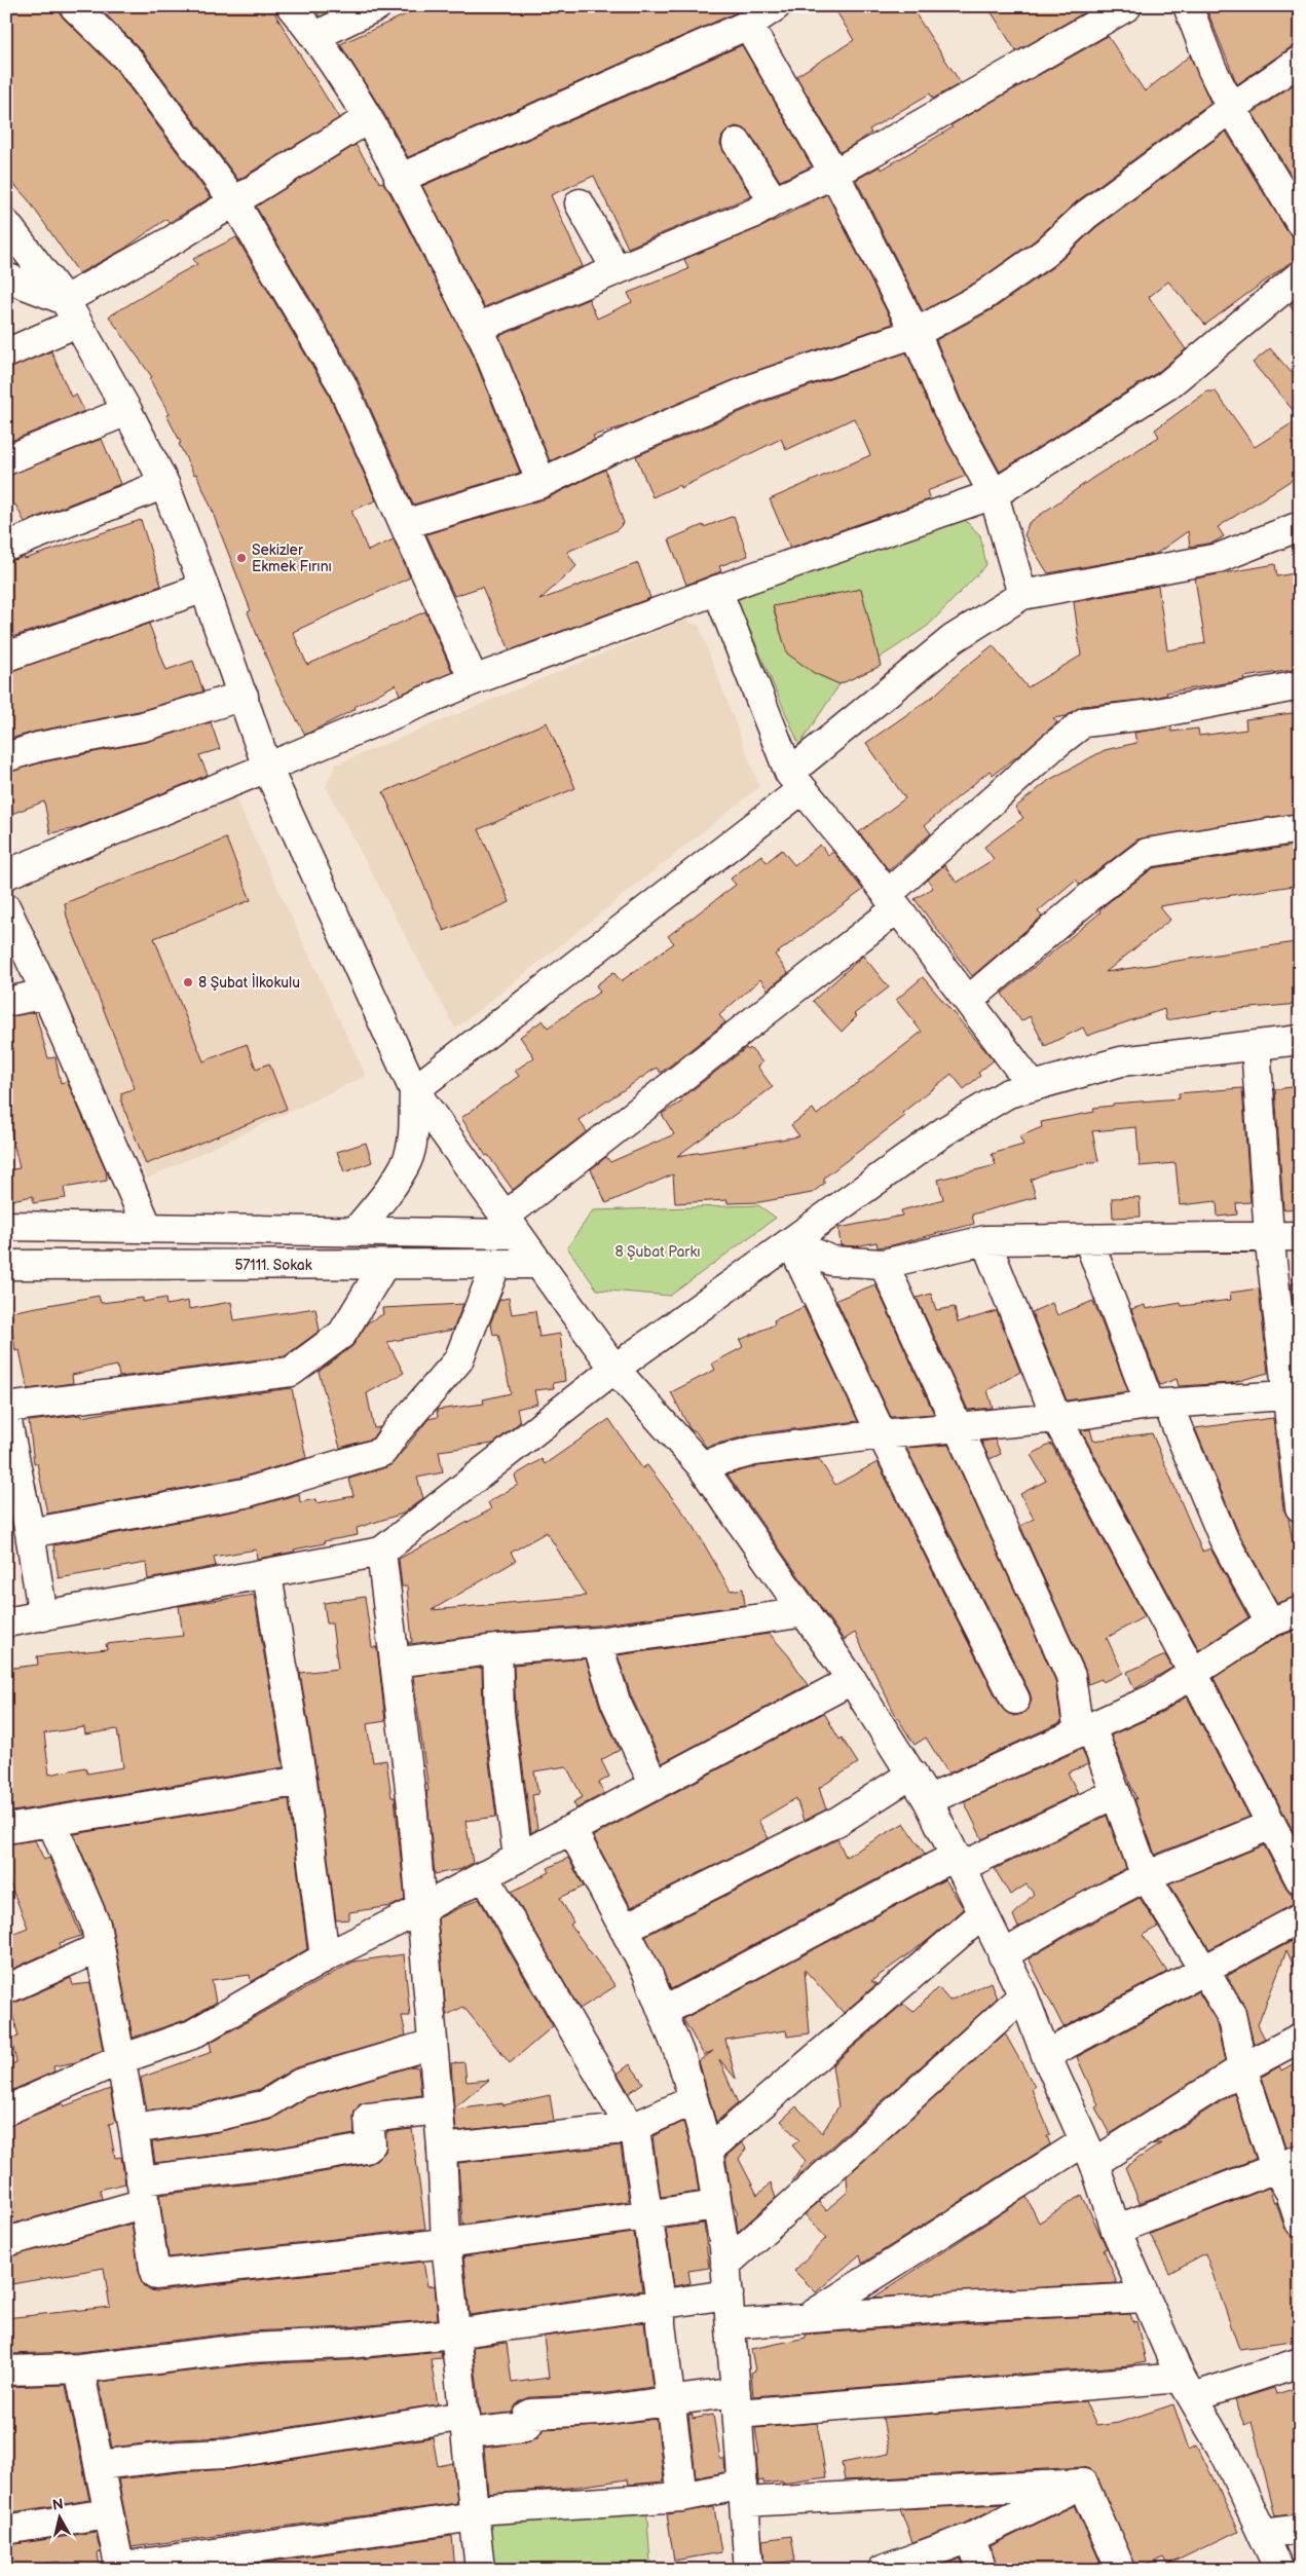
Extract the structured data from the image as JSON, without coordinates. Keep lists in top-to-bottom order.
{
  "streets": {
    "street": ["57111. Sokak"]
  },
  "parks": ["8 Şubat Parkı"],
  "places": ["Sekizler Ekmek Fırını", "8 Şubat İlkokulu"],
  "north": "top"
}
